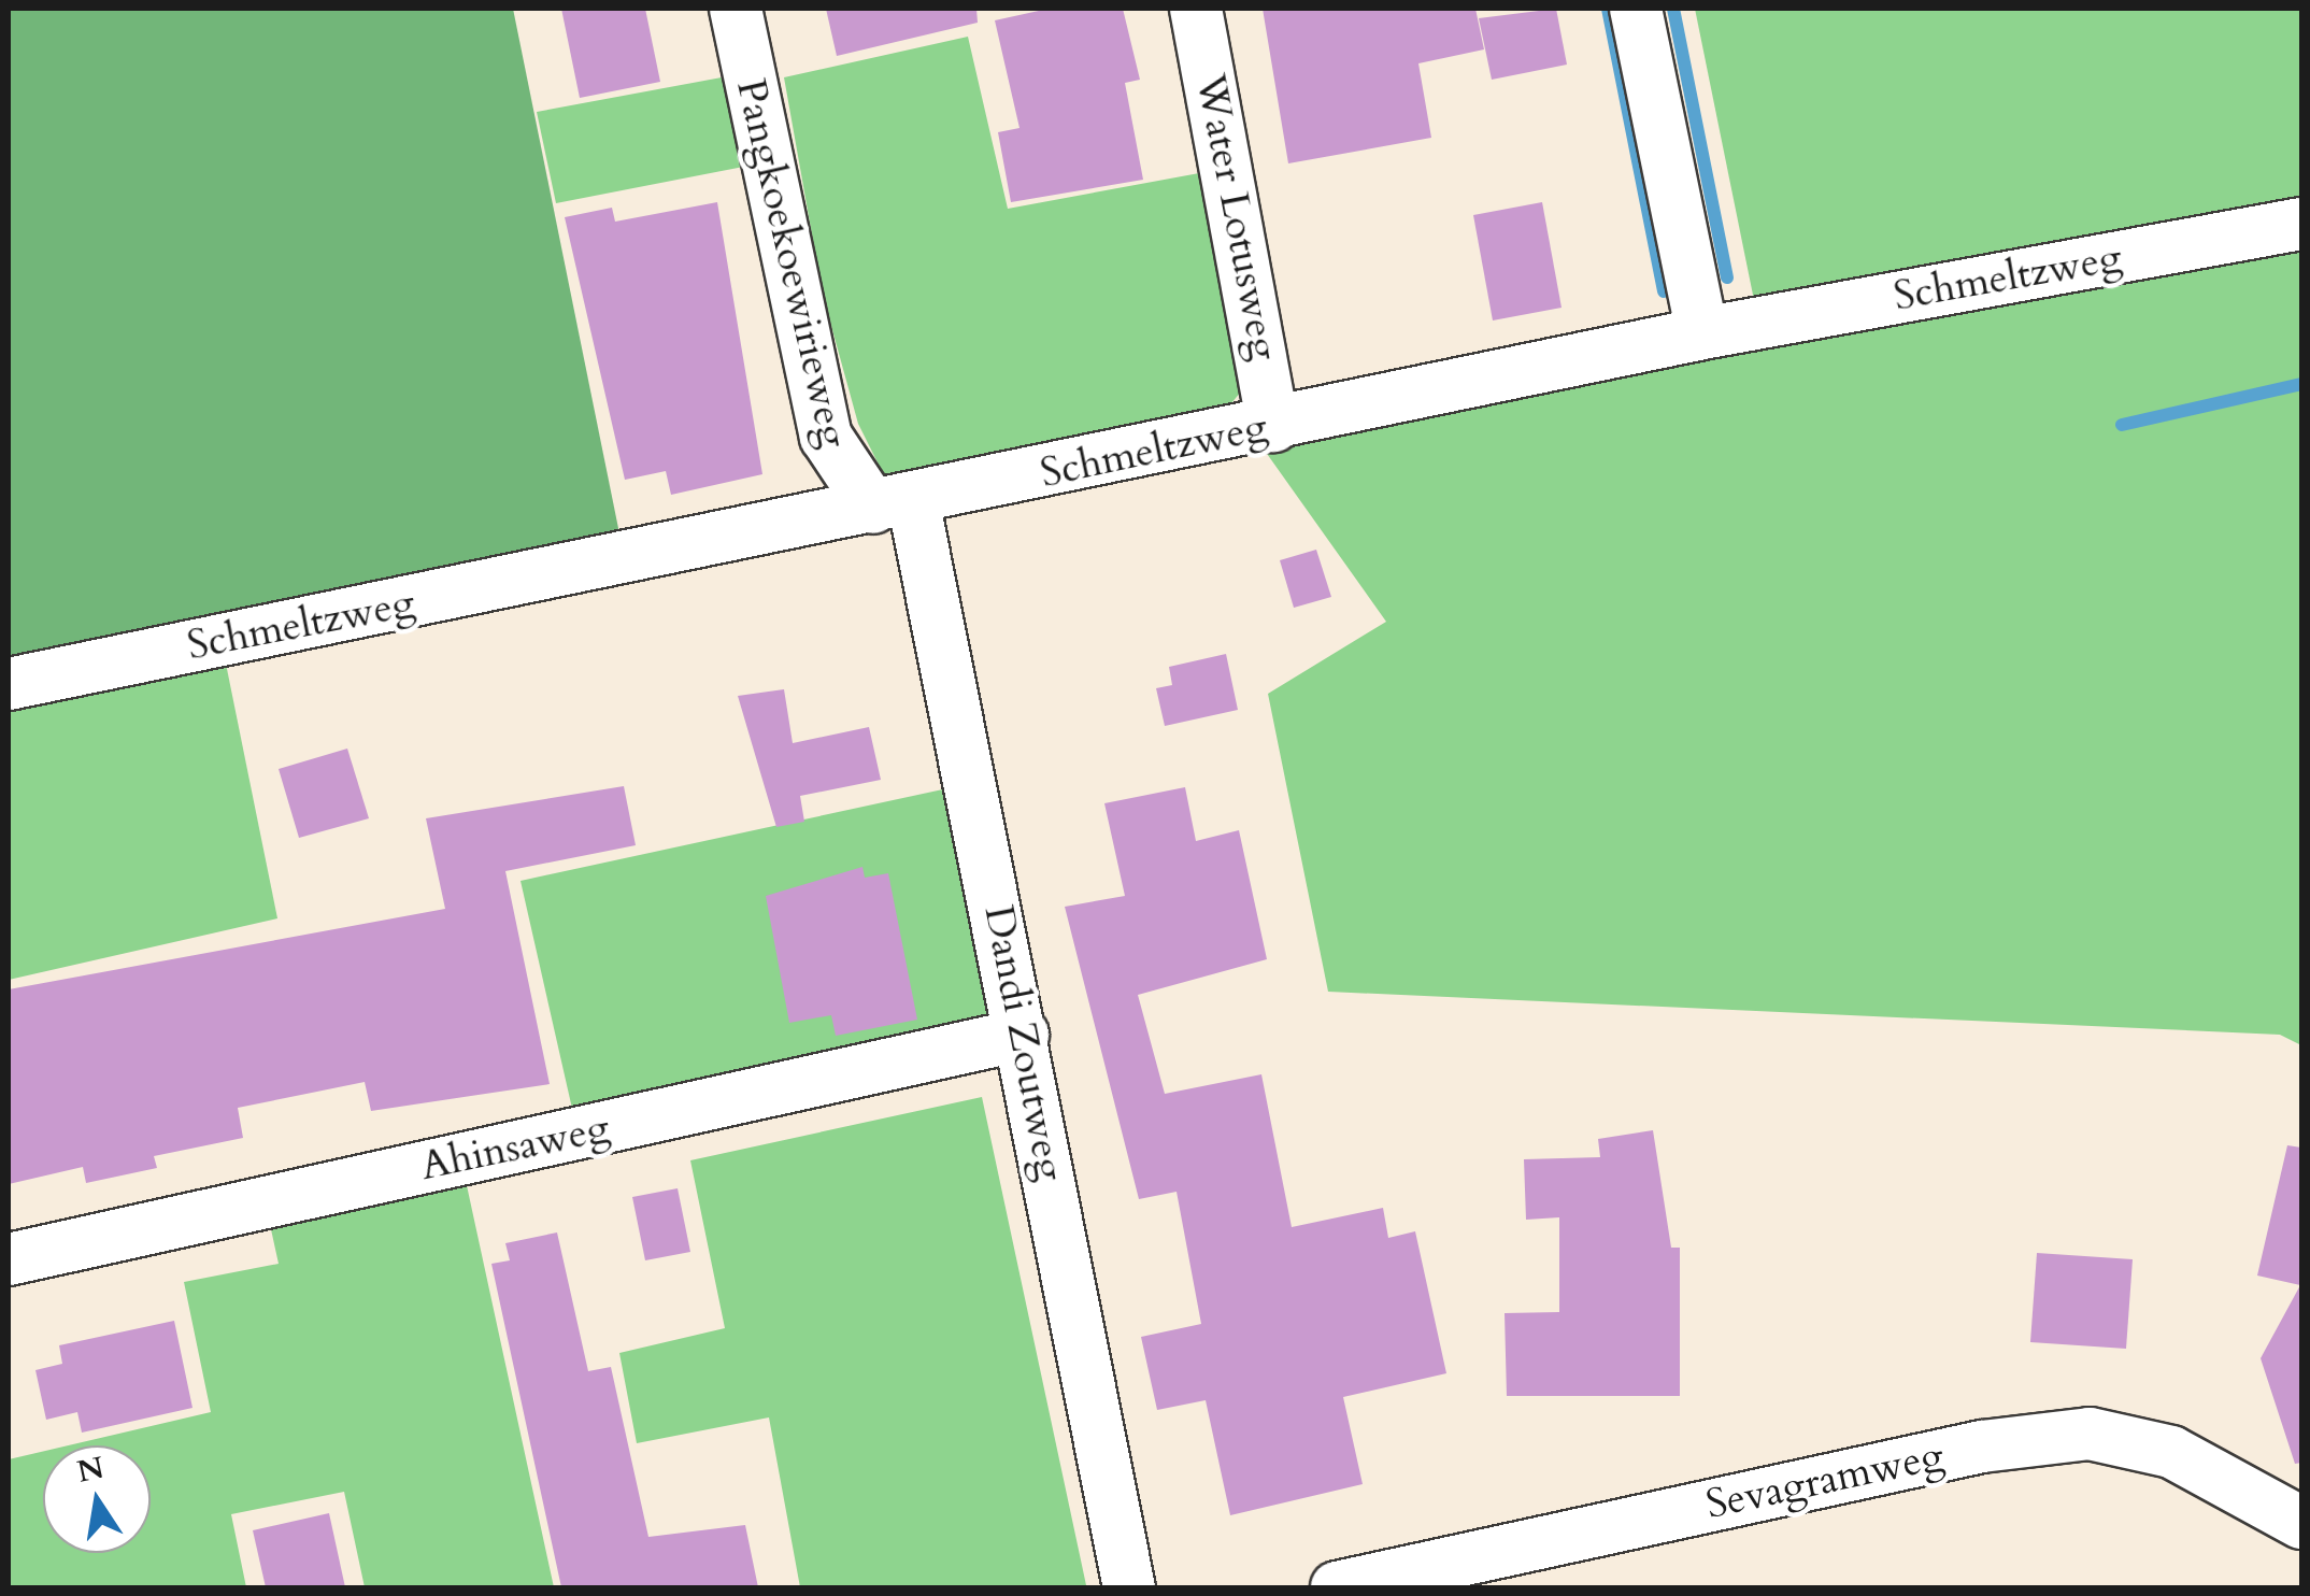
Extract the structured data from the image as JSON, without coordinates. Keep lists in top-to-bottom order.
{
  "streets": {
    "street": [
      "Water Lotusweg",
      "Pangkoekoewirieweg",
      "Schmeltzweg",
      "Dandi Zoutweg",
      "Ahinsaweg",
      "Sevagramweg"
    ]
  },
  "crossings": [
    ["Water Lotusweg", "Schmeltzweg"],
    ["Pangkoekoewirieweg", "Schmeltzweg"],
    ["Pangkoekoewirieweg", "Dandi Zoutweg"],
    ["Schmeltzweg", "Dandi Zoutweg"],
    ["Dandi Zoutweg", "Ahinsaweg"]
  ],
  "north": "top"
}
